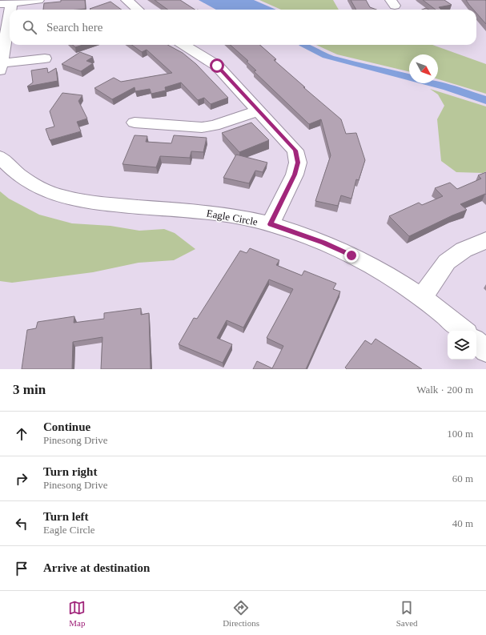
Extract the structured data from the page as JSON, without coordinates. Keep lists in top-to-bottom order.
{
  "streets": {
    "street": ["Eagle Circle"]
  },
  "north": "bottom right",
  "page": {
    "search": "Search here",
    "heading": ["3 min", "Walk · 200 m"],
    "list": [
      ["Continue", "Pinesong Drive", "100 m"],
      ["Turn right", "Pinesong Drive", "60 m"],
      ["Turn left", "Eagle Circle", "40 m"],
      "Arrive at destination"
    ],
    "nav": ["Map", "Directions", "Saved"]
  }
}
